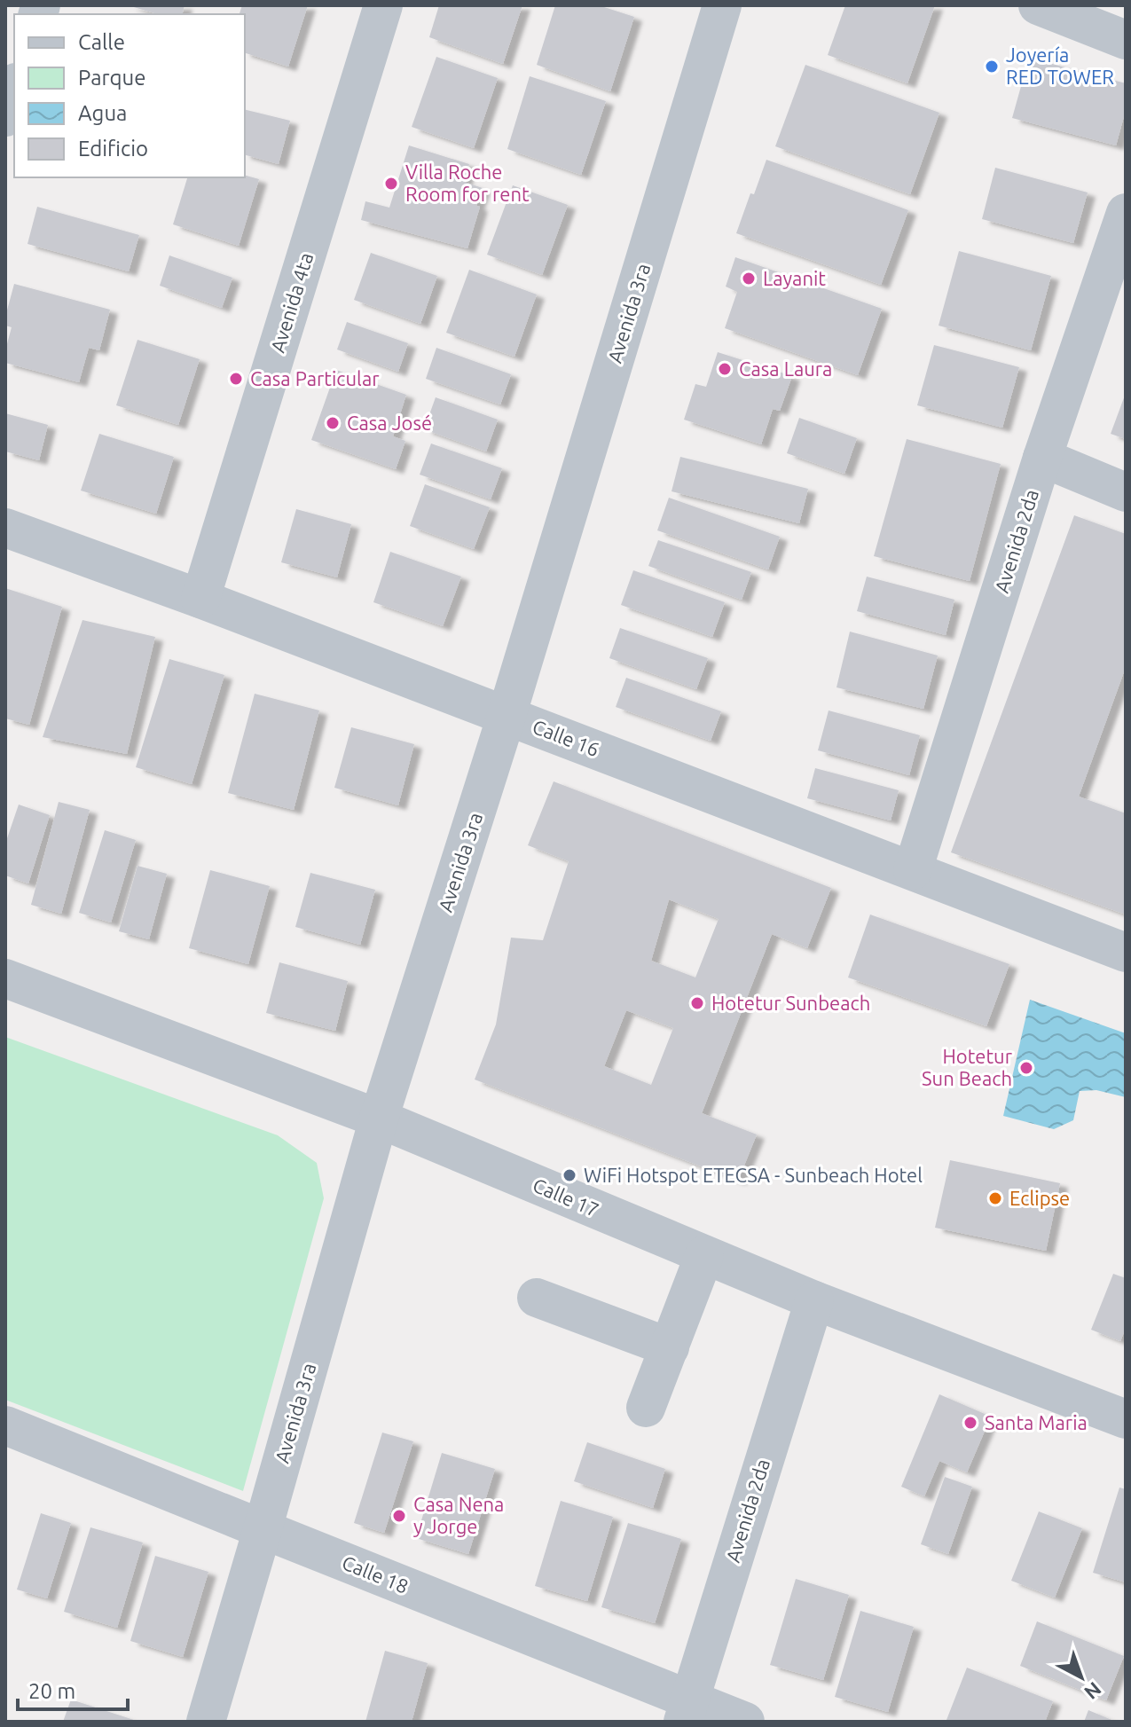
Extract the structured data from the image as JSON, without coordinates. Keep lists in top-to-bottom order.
{
  "streets": {
    "street": [
      "Avenida 4ta",
      "Avenida 3ra",
      "Avenida 2da",
      "Calle 16",
      "Calle 17",
      "Calle 18"
    ]
  },
  "crossings": [
    ["Avenida 4ta", "Calle 16"],
    ["Avenida 3ra", "Calle 16"],
    ["Avenida 3ra", "Calle 17"],
    ["Avenida 3ra", "Calle 18"],
    ["Avenida 2da", "Calle 16"],
    ["Avenida 2da", "Calle 17"],
    ["Avenida 2da", "Calle 18"]
  ],
  "places": [
    "Joyería RED TOWER",
    "Villa Roche Room for rent",
    "Layanit",
    "Casa Laura",
    "Casa Particular",
    "Casa José",
    "Hotetur Sunbeach",
    "Hotetur Sun Beach",
    "WiFi Hotspot ETECSA - Sunbeach Hotel",
    "Eclipse",
    "Santa Maria",
    "Casa Nena y Jorge"
  ],
  "legend": [
    "Calle",
    "Parque",
    "Agua",
    "Edificio"
  ],
  "scale_bar": "20 m",
  "north": "bottom right"
}
